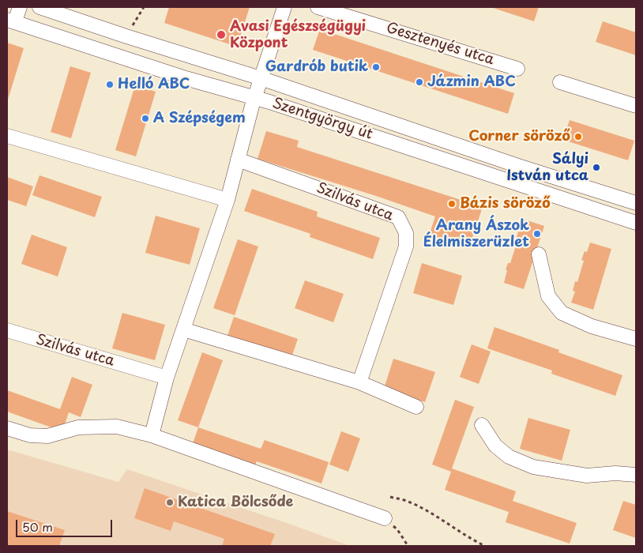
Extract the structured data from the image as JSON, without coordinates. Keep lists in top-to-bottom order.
{
  "streets": {
    "street": ["Gesztenyés utca", "Szentgyörgy út", "Szilvás utca"]
  },
  "places": [
    "Avasi Egészségügyi Központ",
    "Gardrób butik",
    "Jázmin ABC",
    "Helló ABC",
    "A Szépségem",
    "Corner söröző",
    "Sályi István utca",
    "Bázis söröző",
    "Arany Ászok Élelmiszerüzlet",
    "Katica Bölcsőde"
  ],
  "scale_bar": "50 m"
}
